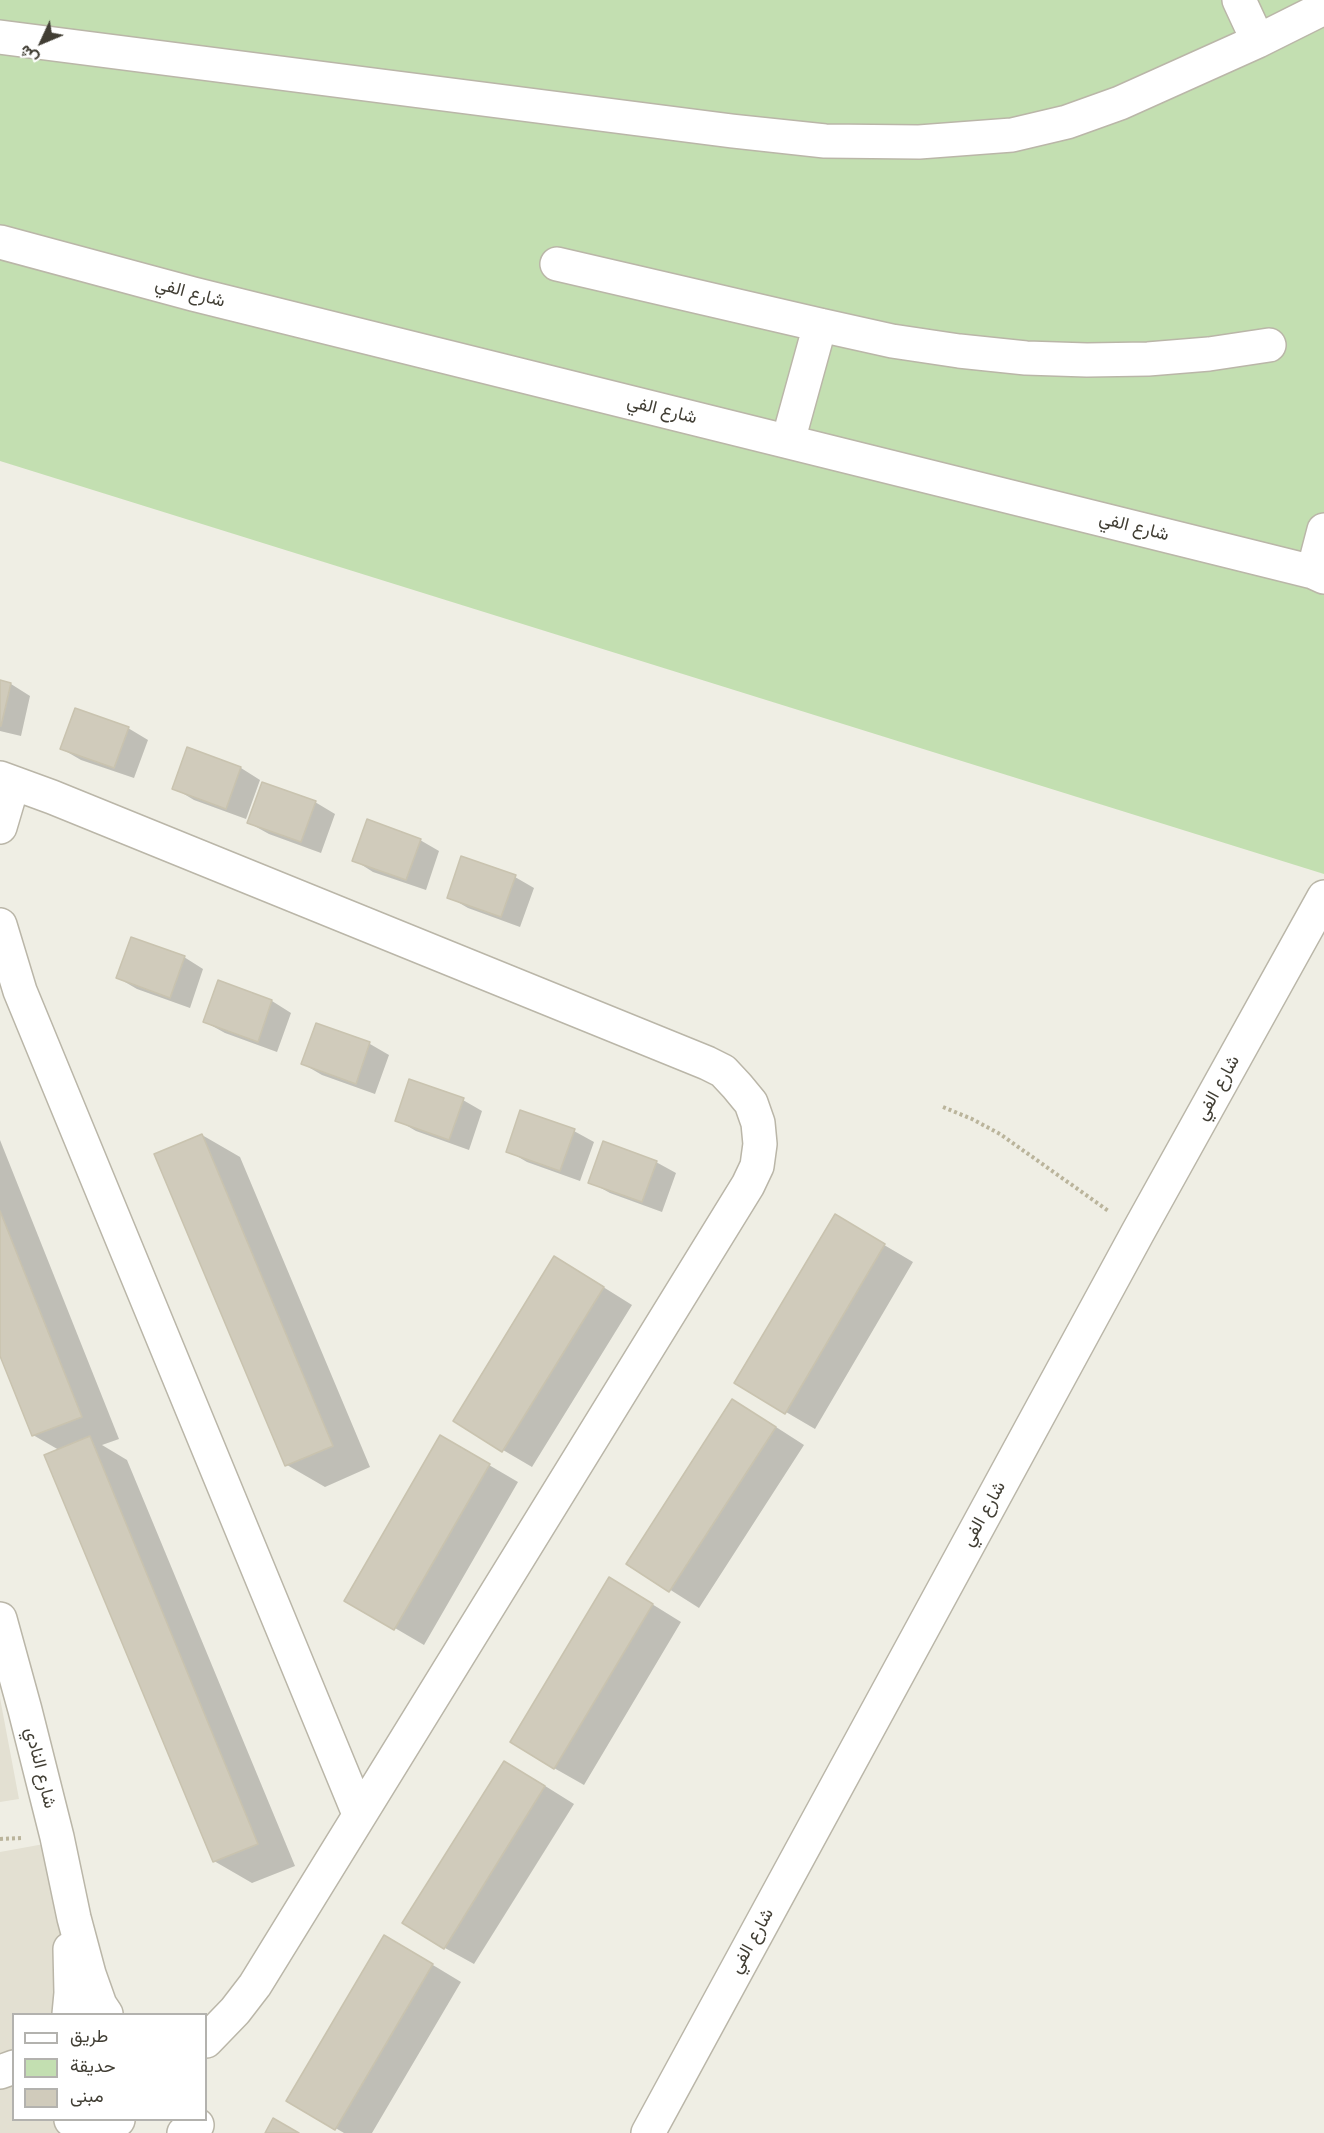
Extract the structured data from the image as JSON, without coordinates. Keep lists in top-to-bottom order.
{
  "streets": {
    "street": ["شارع الفي", "شارع النادي"]
  },
  "legend": ["طريق", "حديقة", "مبنى"],
  "north": "bottom left"
}
